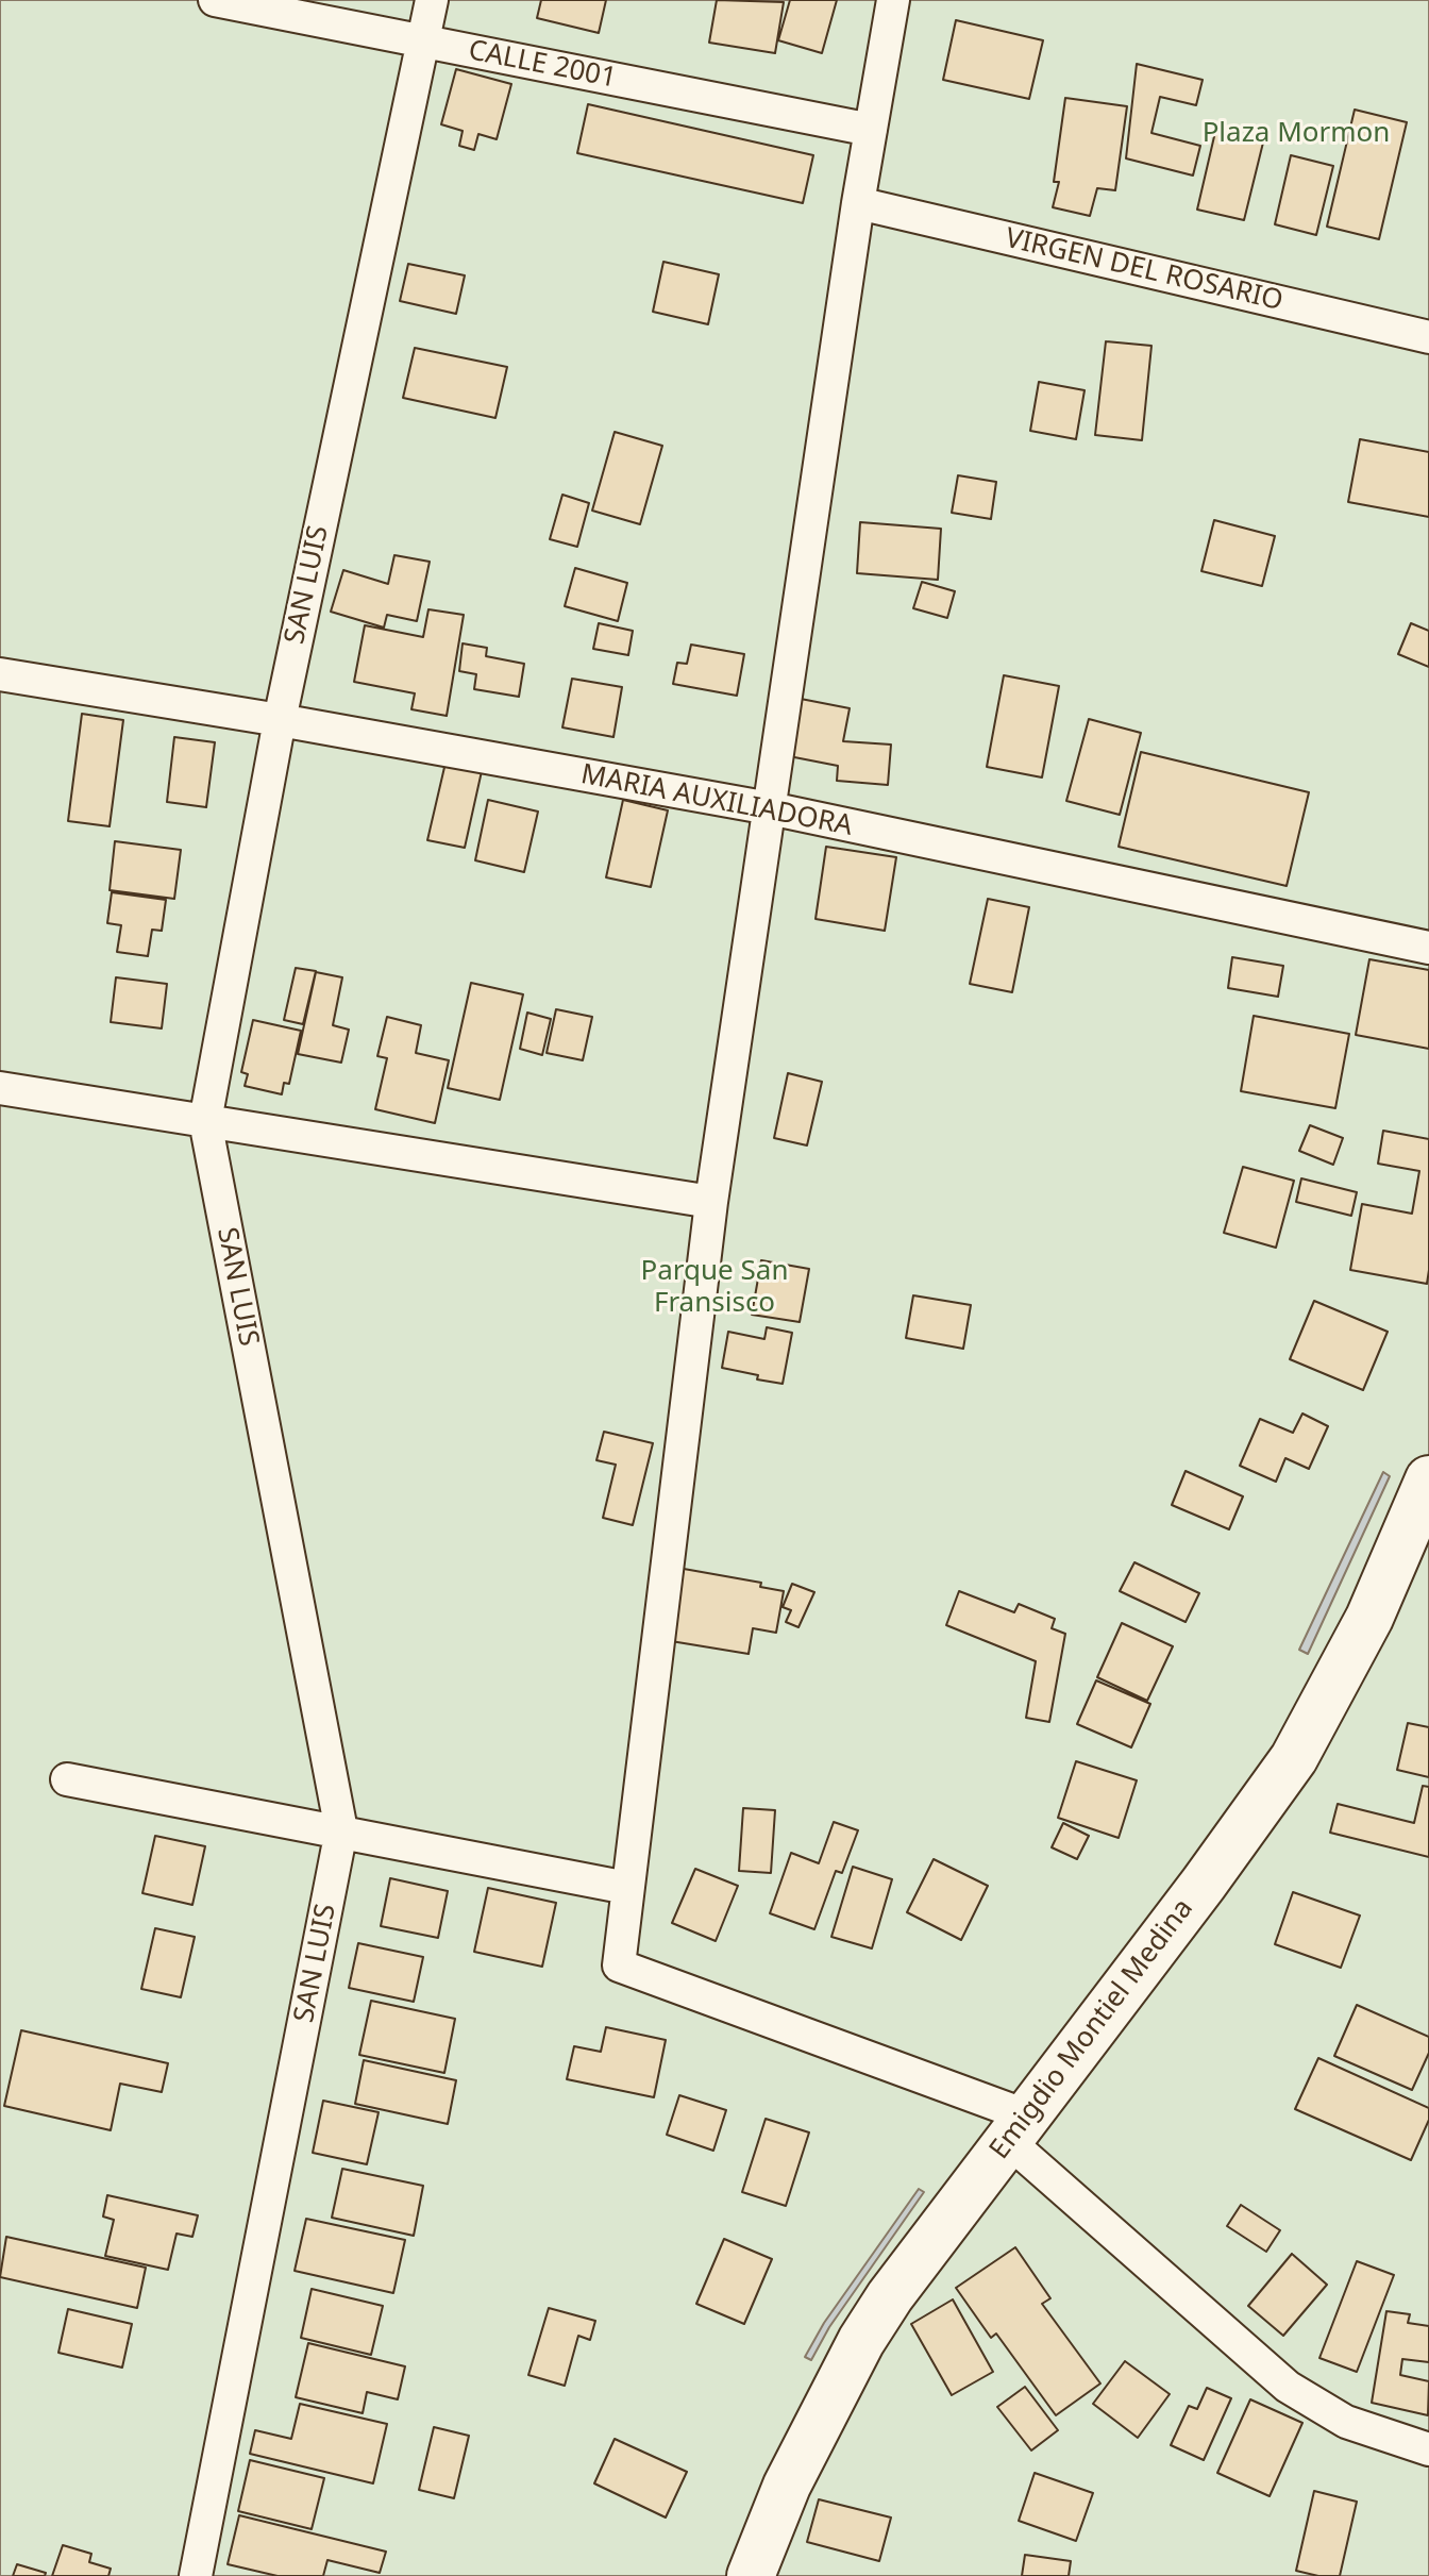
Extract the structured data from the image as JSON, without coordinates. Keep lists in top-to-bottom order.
{
  "streets": {
    "main road": ["Emigdio Montiel Medina"],
    "street": [
      "CALLE 2001",
      "VIRGEN DEL ROSARIO",
      "SAN LUIS",
      "MARIA AUXILIADORA"
    ]
  },
  "crossings": [
    ["CALLE 2001", "SAN LUIS"],
    ["SAN LUIS", "MARIA AUXILIADORA"]
  ],
  "parks": ["Plaza Mormon", "Parque San Fransisco"]
}
